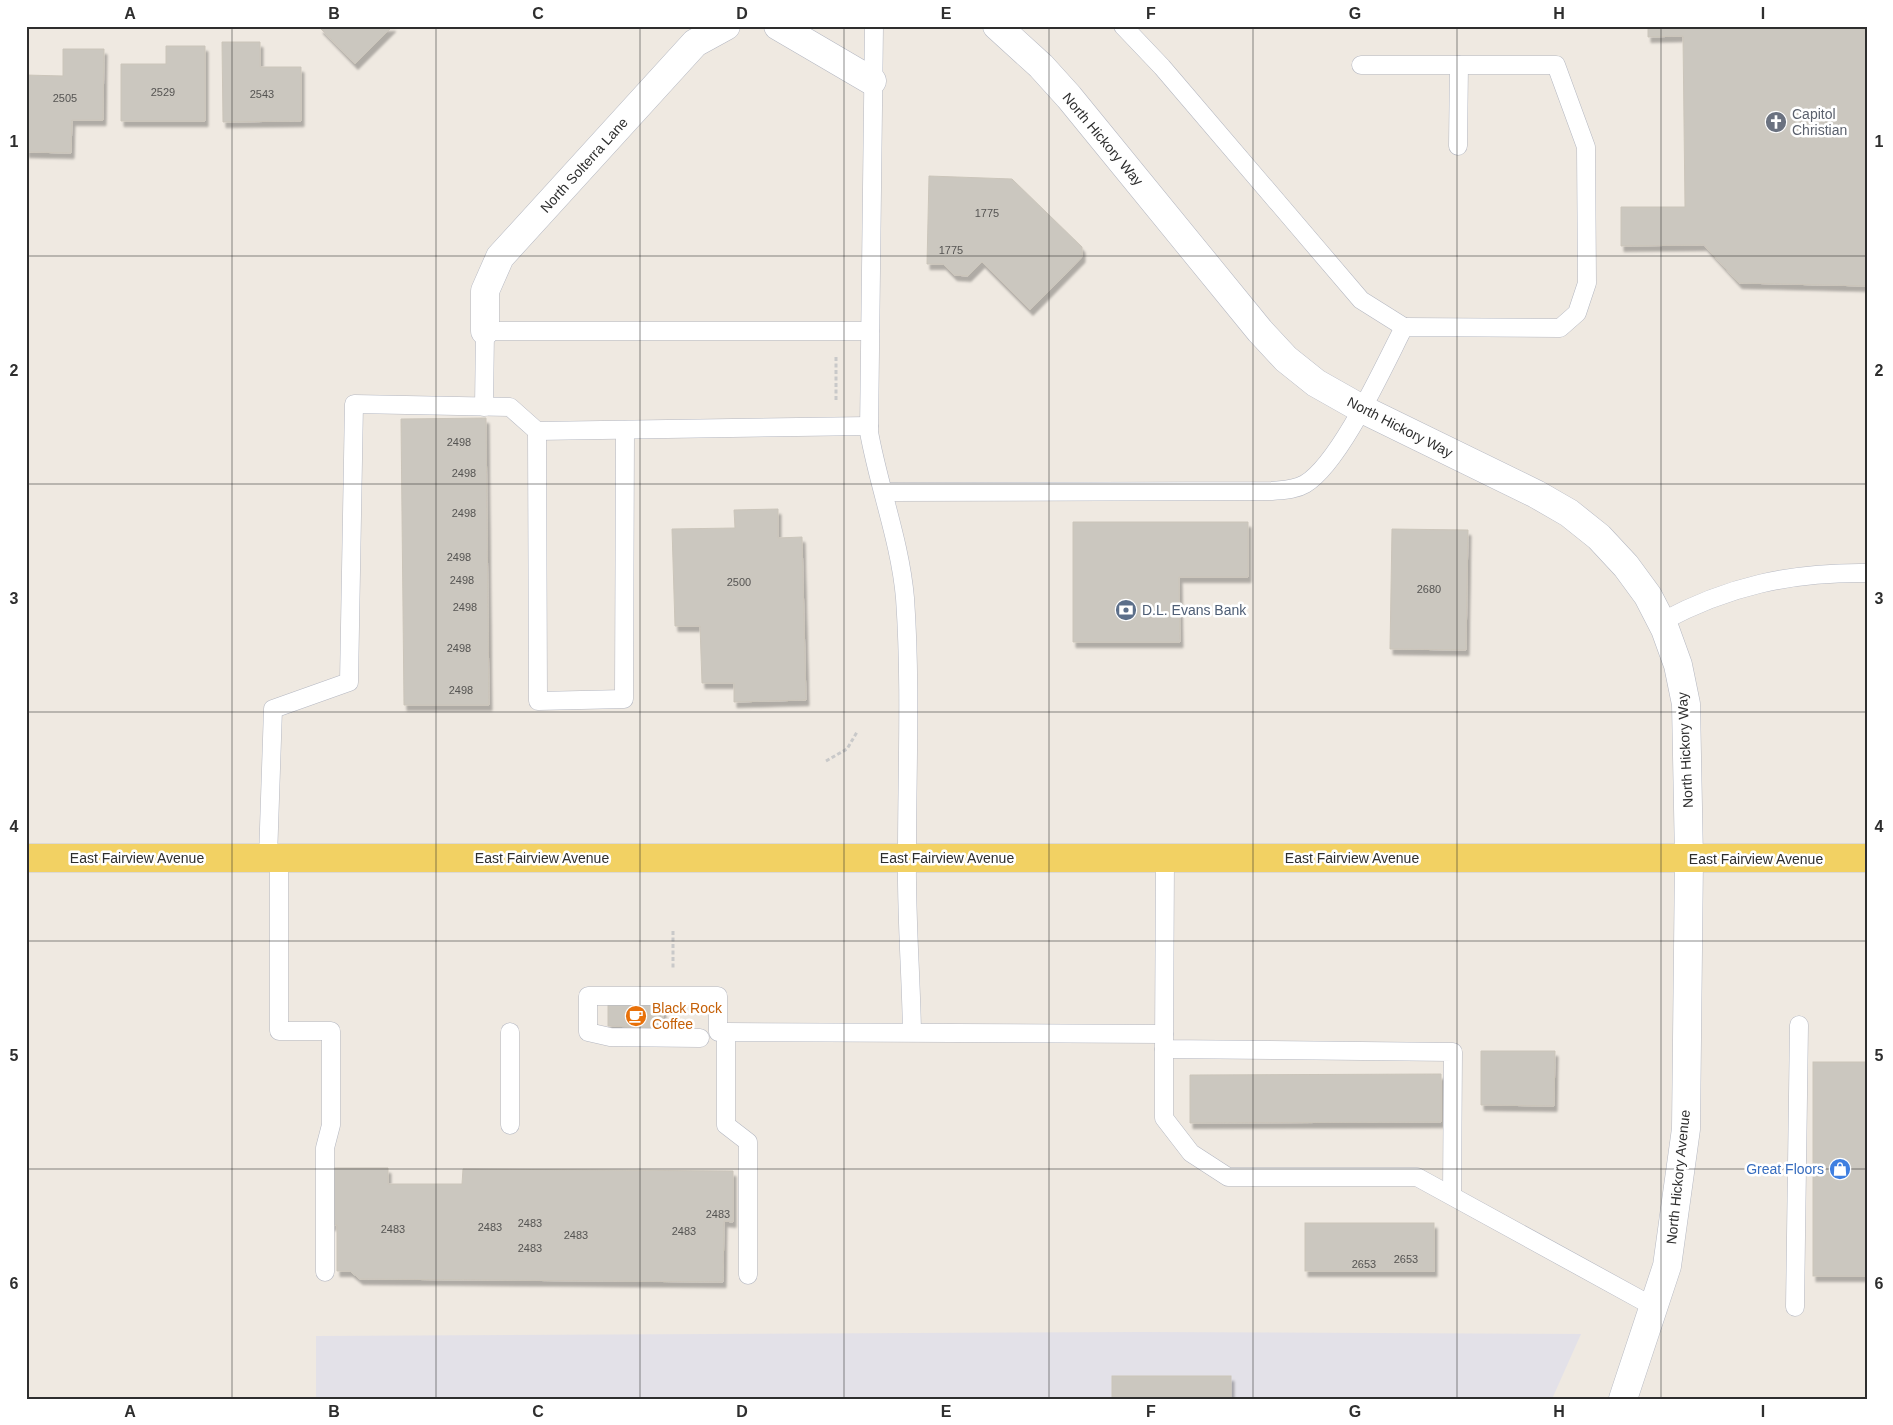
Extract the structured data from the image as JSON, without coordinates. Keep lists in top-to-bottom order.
{
  "streets": {
    "main road": ["East Fairview Avenue"],
    "street": ["North Hickory Way", "North Solterra Lane", "North Hickory Avenue"]
  },
  "crossings": [
    ["North Hickory Way", "East Fairview Avenue"],
    ["North Hickory Way", "North Hickory Avenue"],
    ["East Fairview Avenue", "North Hickory Avenue"]
  ],
  "places": {
    "church": ["Capitol Christian"],
    "bank": ["D.L. Evans Bank"],
    "cafe": ["Black Rock Coffee"],
    "shop": ["Great Floors"]
  },
  "house_numbers": [
    "2529",
    "2543",
    "2505",
    "1775",
    "1775",
    "2498",
    "2498",
    "2498",
    "2498",
    "2498",
    "2500",
    "2680",
    "2498",
    "2498",
    "2498",
    "2483",
    "2483",
    "2483",
    "2483",
    "2483",
    "2483",
    "2483",
    "2653",
    "2653"
  ],
  "grid": {
    "columns": [
      "A",
      "B",
      "C",
      "D",
      "E",
      "F",
      "G",
      "H",
      "I"
    ],
    "rows": [
      "1",
      "2",
      "3",
      "4",
      "5",
      "6"
    ]
  }
}
